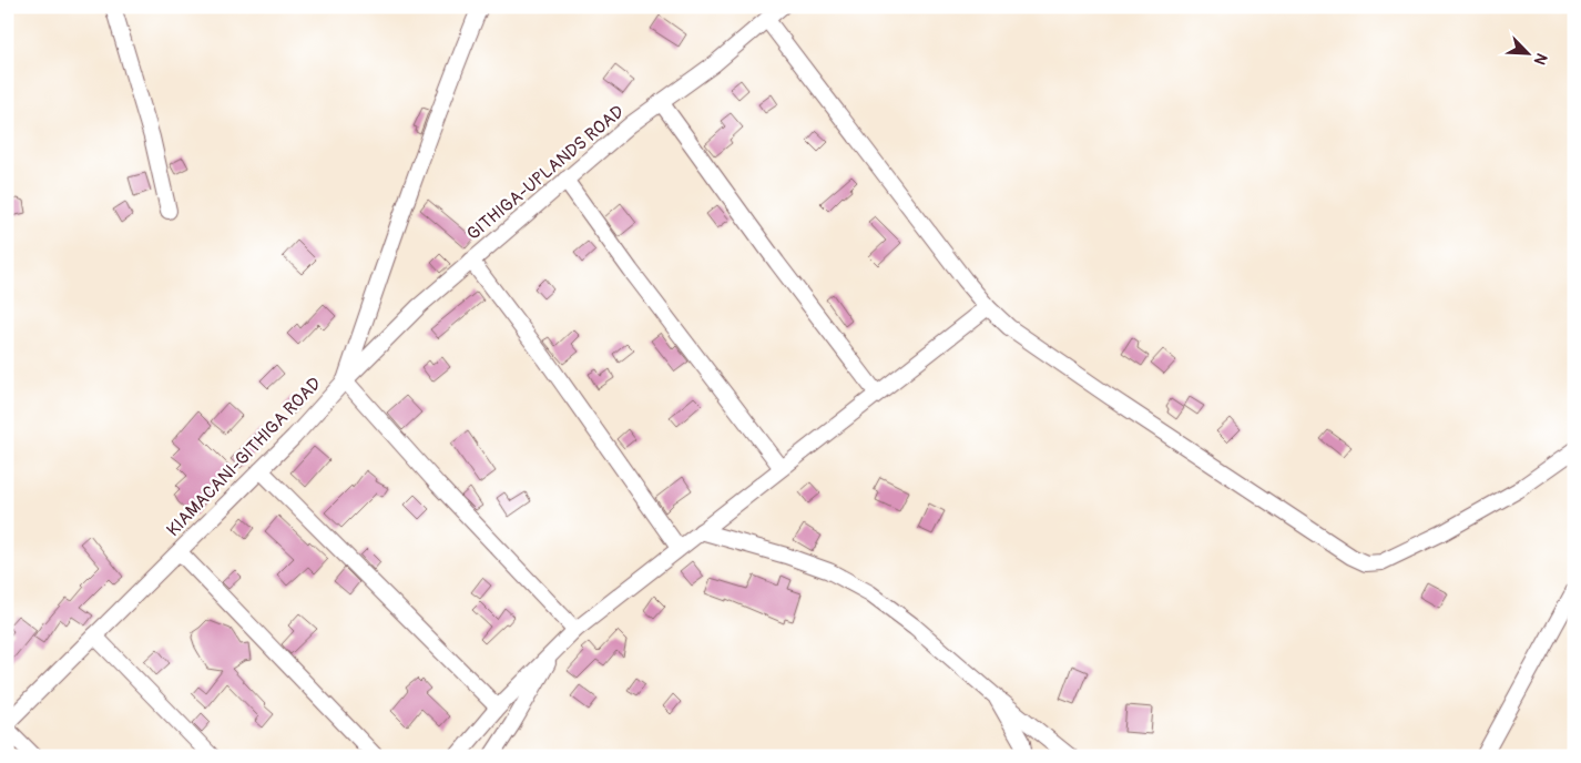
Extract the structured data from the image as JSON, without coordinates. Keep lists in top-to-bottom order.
{
  "streets": {
    "street": ["GITHIGA-UPLANDS ROAD", "KIAMACANI-GITHIGA ROAD"]
  },
  "crossings": [
    ["GITHIGA-UPLANDS ROAD", "KIAMACANI-GITHIGA ROAD"]
  ],
  "north": "bottom right"
}
